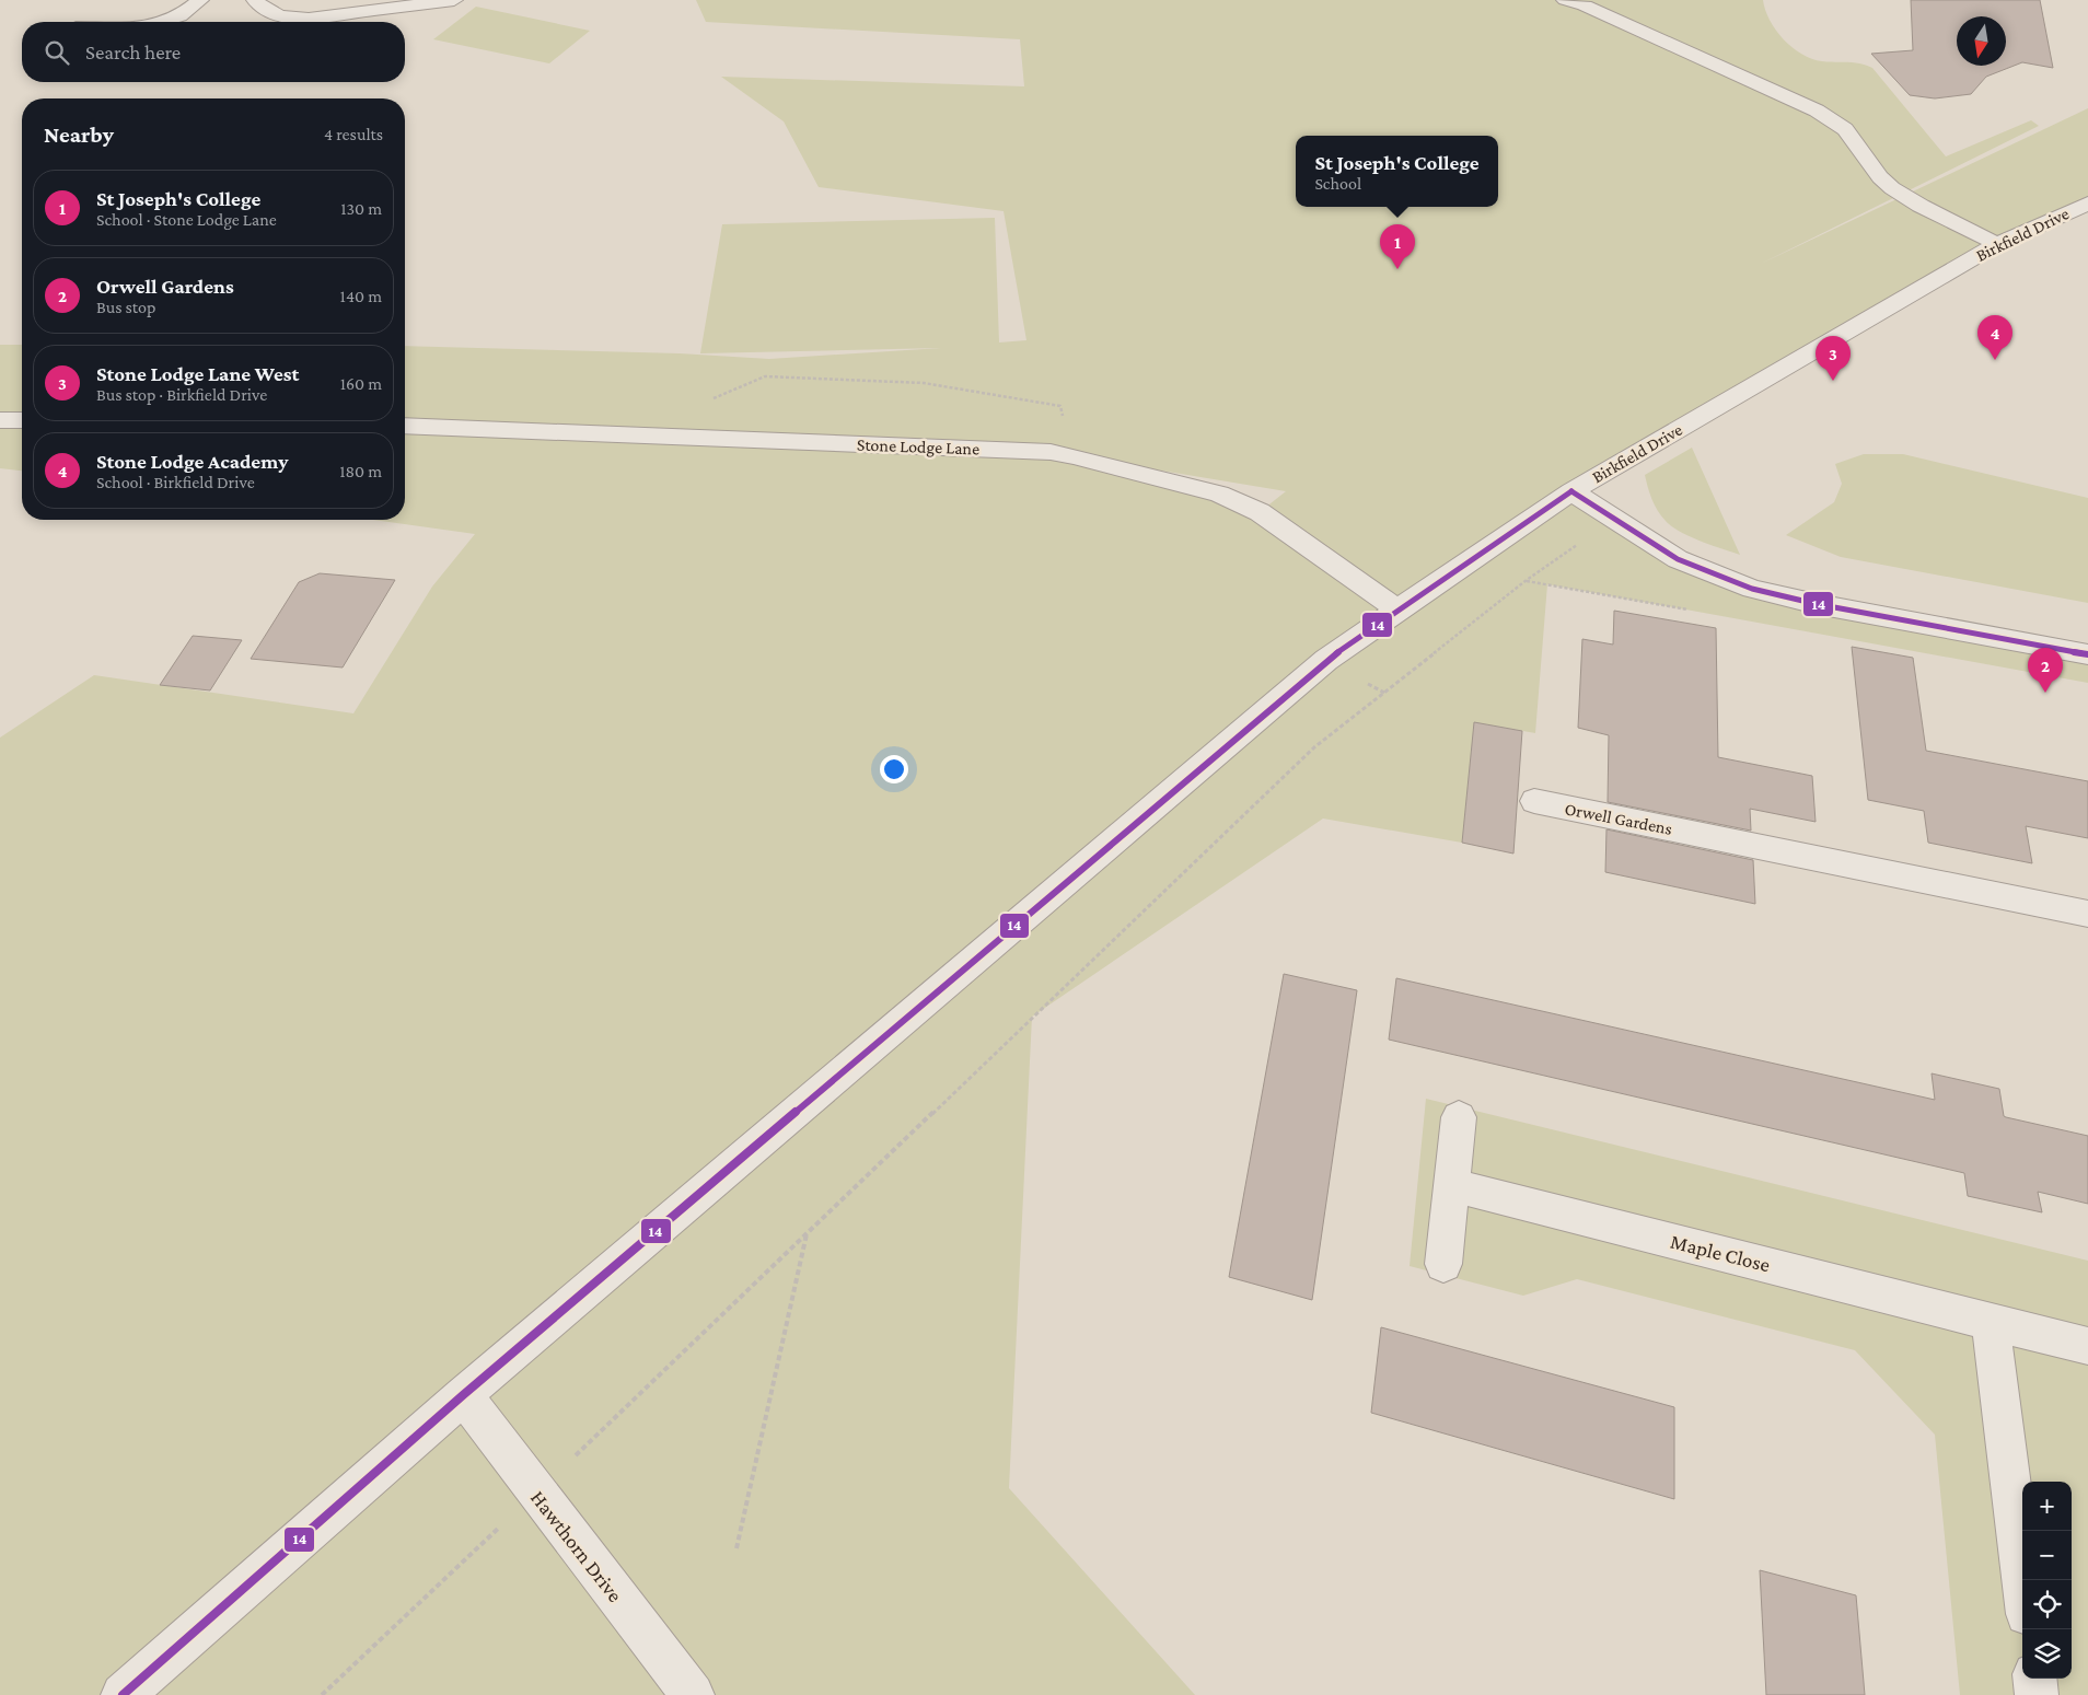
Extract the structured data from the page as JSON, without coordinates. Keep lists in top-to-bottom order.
{
  "streets": {
    "street": [
      "Birkfield Drive",
      "Stone Lodge Lane",
      "Orwell Gardens",
      "Maple Close",
      "Hawthorn Drive"
    ]
  },
  "crossings": [
    ["Birkfield Drive", "Stone Lodge Lane"],
    ["Birkfield Drive", "Hawthorn Drive"]
  ],
  "lines": ["transit line 14"],
  "north": "bottom",
  "page": {
    "search": "Search here",
    "heading": ["Nearby", "4 results"],
    "popup": ["St Joseph's College", "School"],
    "list": [
      {
        "mark": "1",
        "name": "St Joseph's College",
        "note": "School · Stone Lodge Lane",
        "value": "130 m"
      },
      {
        "mark": "2",
        "name": "Orwell Gardens",
        "note": "Bus stop",
        "value": "140 m"
      },
      {
        "mark": "3",
        "name": "Stone Lodge Lane West",
        "note": "Bus stop · Birkfield Drive",
        "value": "160 m"
      },
      {
        "mark": "4",
        "name": "Stone Lodge Academy",
        "note": "School · Birkfield Drive",
        "value": "180 m"
      }
    ],
    "pins": [
      "1",
      "4",
      "3",
      "2"
    ],
    "map_buttons": ["+", "−"]
  }
}
